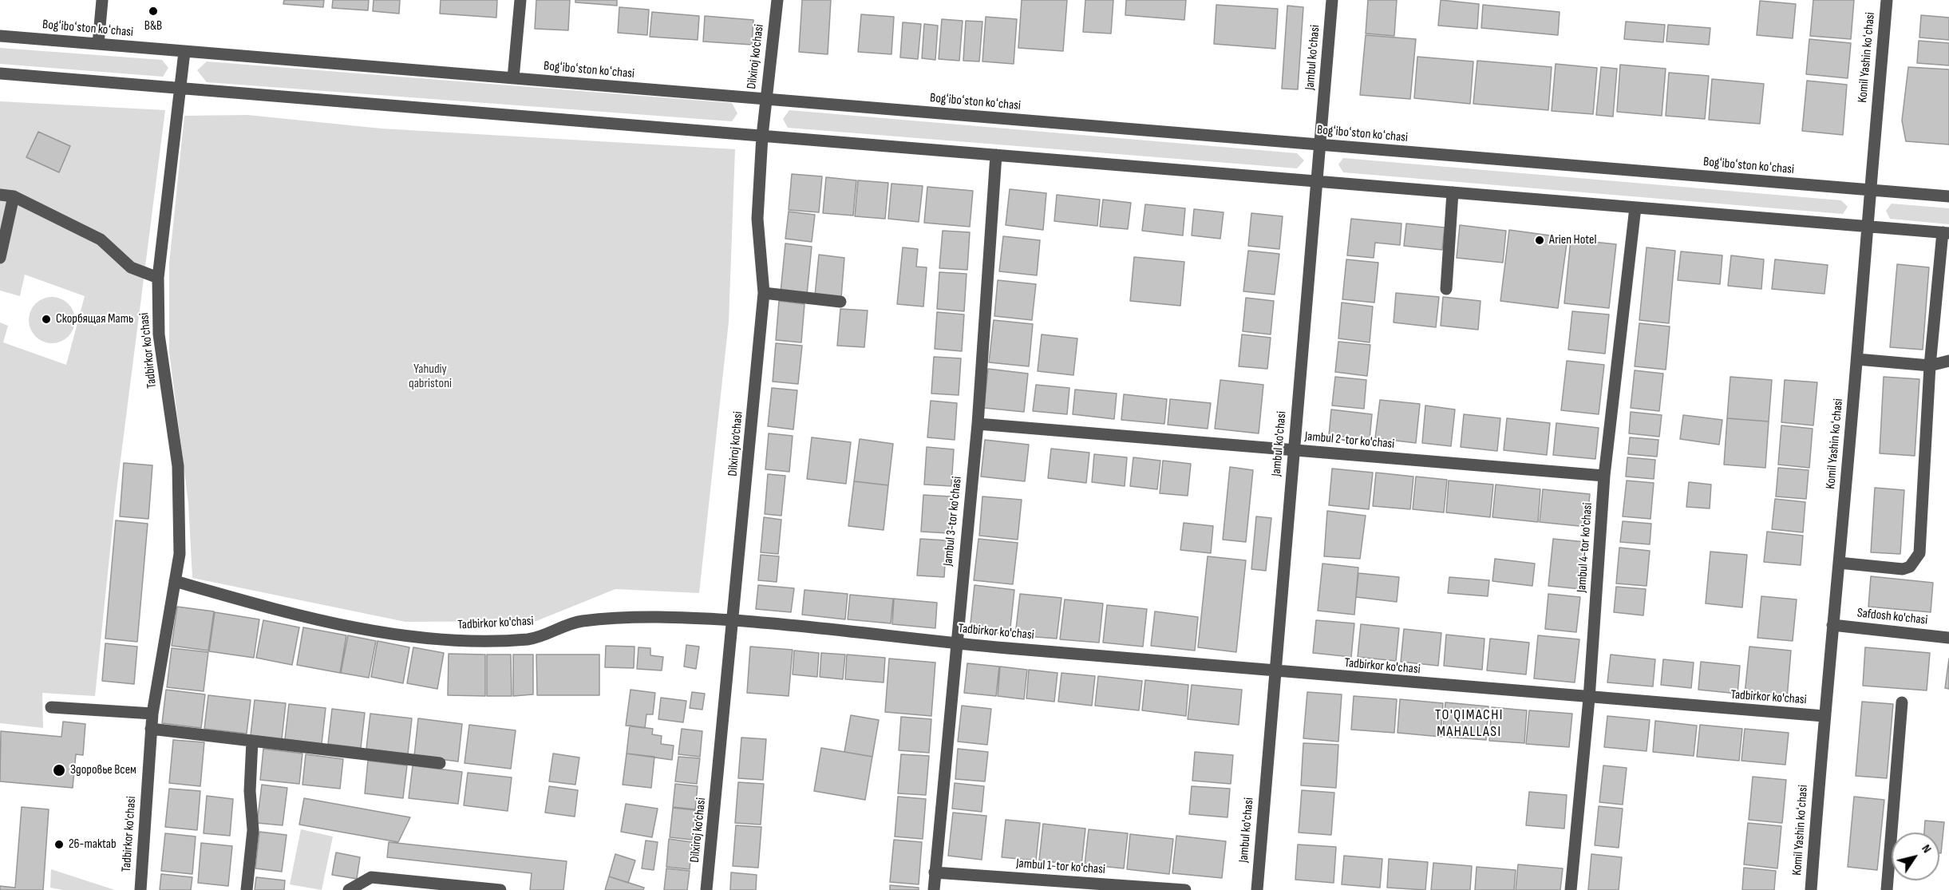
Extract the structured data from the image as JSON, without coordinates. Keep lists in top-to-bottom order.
{
  "streets": {
    "street": [
      "Bogʻiboʻston koʻchasi",
      "Dilxiroj ko‘chasi",
      "Jambul ko'chasi",
      "Komil Yashin koʻchasi",
      "Tadbirkor ko'chasi",
      "Jambul 2-tor ko'chasi",
      "Jambul 3-tor ko'chasi",
      "Jambul 4-tor ko'chasi",
      "Safdosh ko'chasi",
      "Jambul 1-tor ko'chasi"
    ]
  },
  "crossings": [
    ["Bogʻiboʻston koʻchasi", "Dilxiroj ko‘chasi"],
    ["Bogʻiboʻston koʻchasi", "Jambul ko'chasi"],
    ["Bogʻiboʻston koʻchasi", "Komil Yashin koʻchasi"],
    ["Bogʻiboʻston koʻchasi", "Tadbirkor ko'chasi"],
    ["Dilxiroj ko‘chasi", "Tadbirkor ko'chasi"],
    ["Jambul ko'chasi", "Tadbirkor ko'chasi"],
    ["Jambul ko'chasi", "Jambul 2-tor ko'chasi"],
    ["Komil Yashin koʻchasi", "Tadbirkor ko'chasi"],
    ["Komil Yashin koʻchasi", "Safdosh ko'chasi"],
    ["Tadbirkor ko'chasi", "Jambul 3-tor ko'chasi"],
    ["Tadbirkor ko'chasi", "Jambul 4-tor ko'chasi"],
    ["Jambul 2-tor ko'chasi", "Jambul 3-tor ko'chasi"],
    ["Jambul 2-tor ko'chasi", "Jambul 4-tor ko'chasi"],
    ["Jambul 3-tor ko'chasi", "Jambul 1-tor ko'chasi"]
  ],
  "districts": ["TO'QIMACHI MAHALLASI"],
  "parks": ["Yahudiy qabristoni"],
  "places": [
    "B&B",
    "Arien Hotel",
    "Скорбящая Мать",
    "Здоровье Всем",
    "26-maktab"
  ],
  "north": "top right"
}
